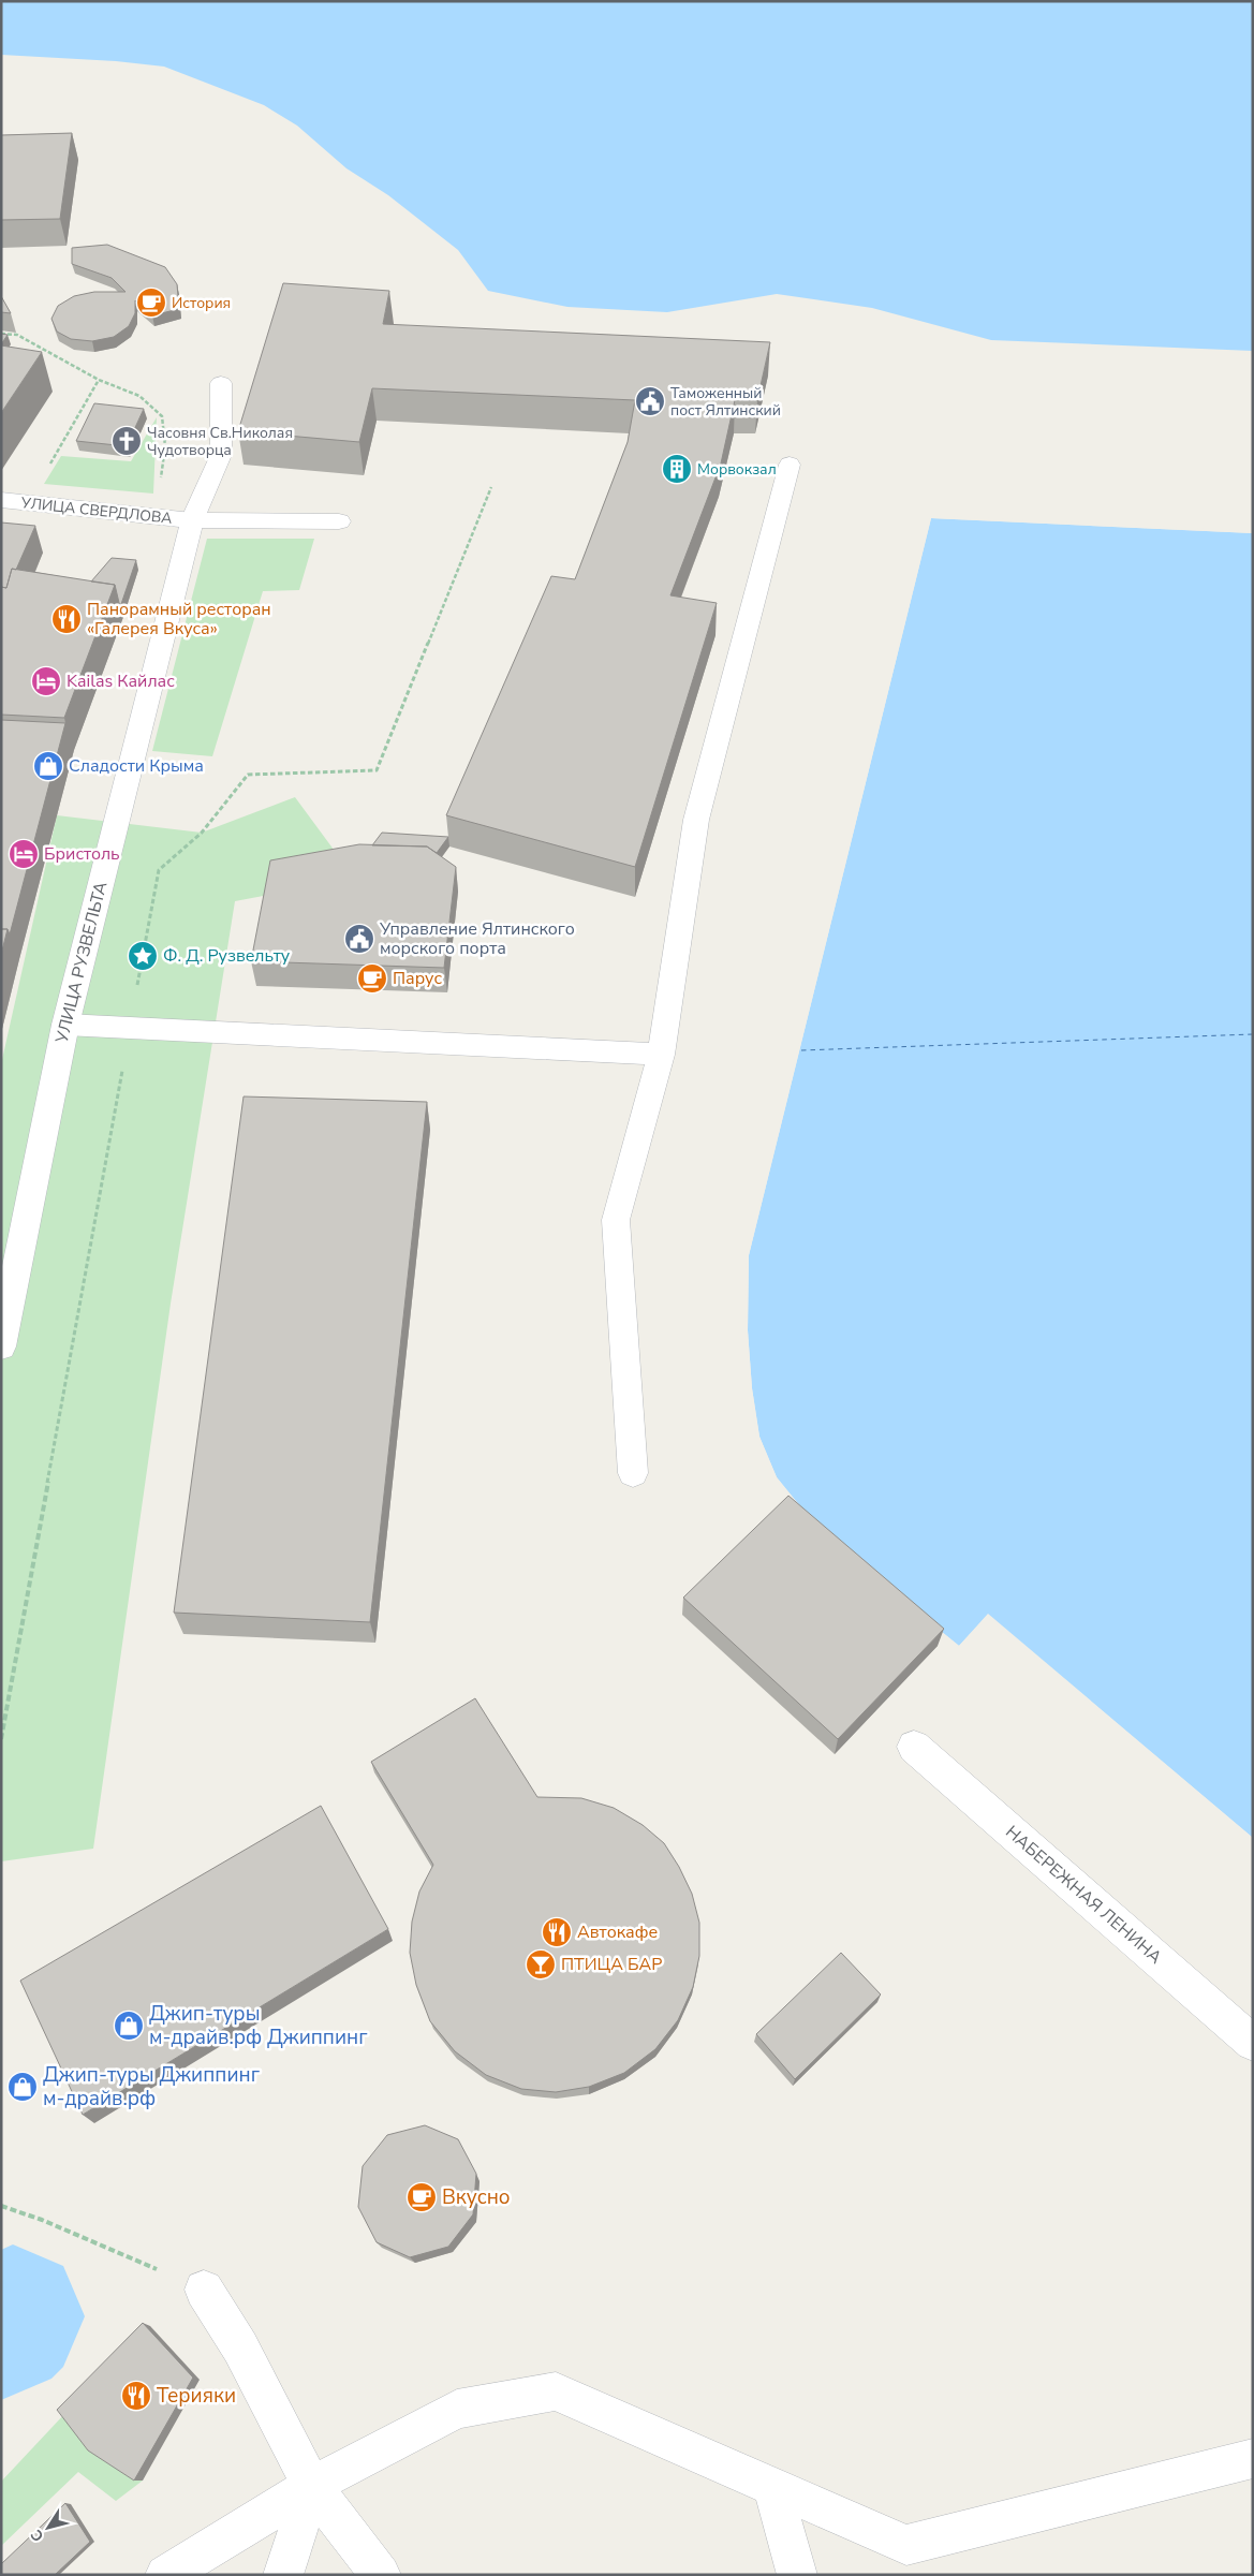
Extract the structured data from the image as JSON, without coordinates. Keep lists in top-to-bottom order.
{
  "streets": {
    "street": ["УЛИЦА СВЕРДЛОВА", "УЛИЦА РУЗВЕЛЬТА", "НАБЕРЕЖНАЯ ЛЕНИНА"]
  },
  "crossings": [
    ["УЛИЦА СВЕРДЛОВА", "УЛИЦА РУЗВЕЛЬТА"]
  ],
  "places": {
    "cafe": ["История", "Парус", "Вкусно"],
    "public building": ["Таможенный пост Ялтинский", "Управление Ялтинского морского порта"],
    "church": ["Часовня Св.Николая Чудотворца"],
    "building": ["Морвокзал"],
    "restaurant": ["Панорамный ресторан «Галерея Вкуса»", "Автокафе", "Терияки"],
    "hotel": ["Kailas Кайлас", "Бристоль"],
    "shop": ["Сладости Крыма", "Джип-туры м-драйв.рф Джиппинг", "Джип-туры Джиппинг м-драйв.рф"],
    "place": ["Ф. Д. Рузвельту"],
    "bar": ["ПТИЦА БАР"]
  },
  "north": "bottom left"
}
